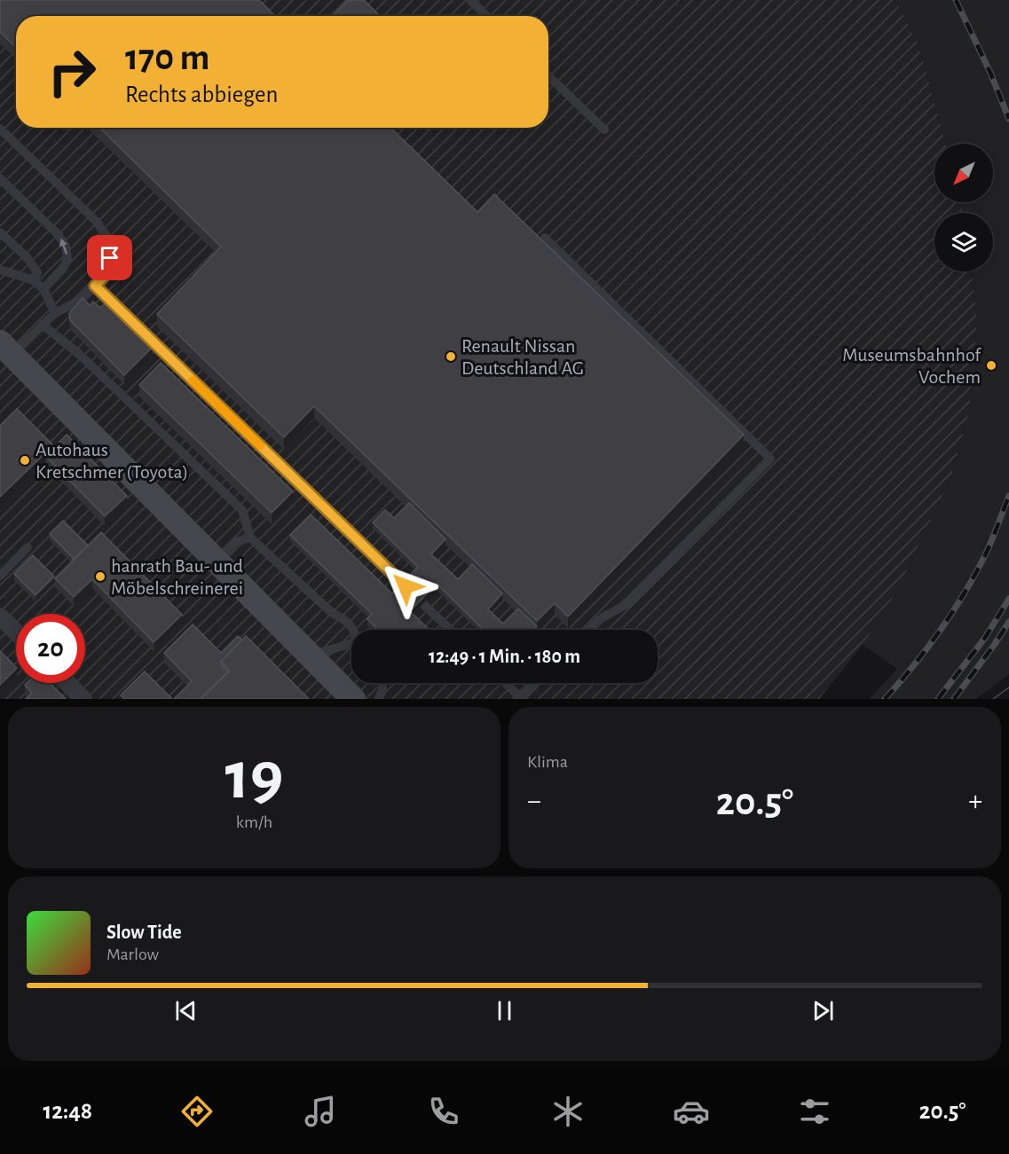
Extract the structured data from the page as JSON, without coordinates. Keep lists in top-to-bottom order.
{
  "places": [
    "Renault Nissan Deutschland AG",
    "Museumsbahnhof Vochem",
    "Autohaus Kretschmer (Toyota)",
    "hanrath Bau- und Möbelschreinerei"
  ],
  "north": "bottom left",
  "page": {
    "turn": ["170 m", "Rechts abbiegen"],
    "limit": "20",
    "trip": "12:49 · 1 Min. · 180 m",
    "tile": [
      ["19", "km/h"],
      "Klima"
    ],
    "heat": ["−", "20.5°", "+"],
    "song": ["Slow Tide", "Marlow"],
    "tabs": ["12:48", "20.5°"]
  }
}
